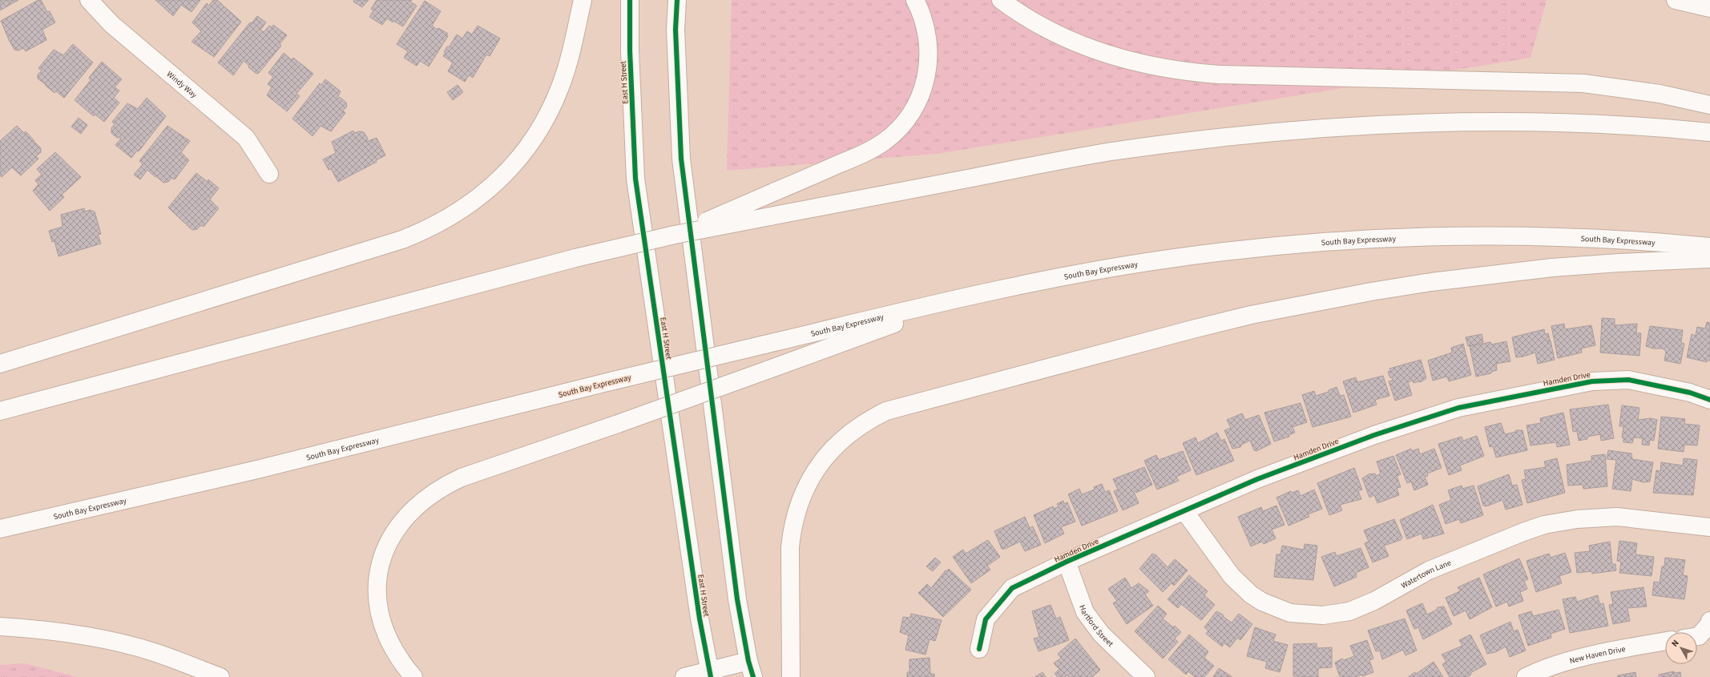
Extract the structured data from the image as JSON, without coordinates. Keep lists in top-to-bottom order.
{
  "streets": {
    "main road": [
      "East H Street",
      "Windy Way",
      "South Bay Expressway",
      "Hamden Drive",
      "Watertown Lane",
      "Hartford Street",
      "New Haven Drive"
    ]
  },
  "crossings": [
    ["Hamden Drive", "Watertown Lane"],
    ["Hamden Drive", "Hartford Street"]
  ],
  "north": "top left"
}
